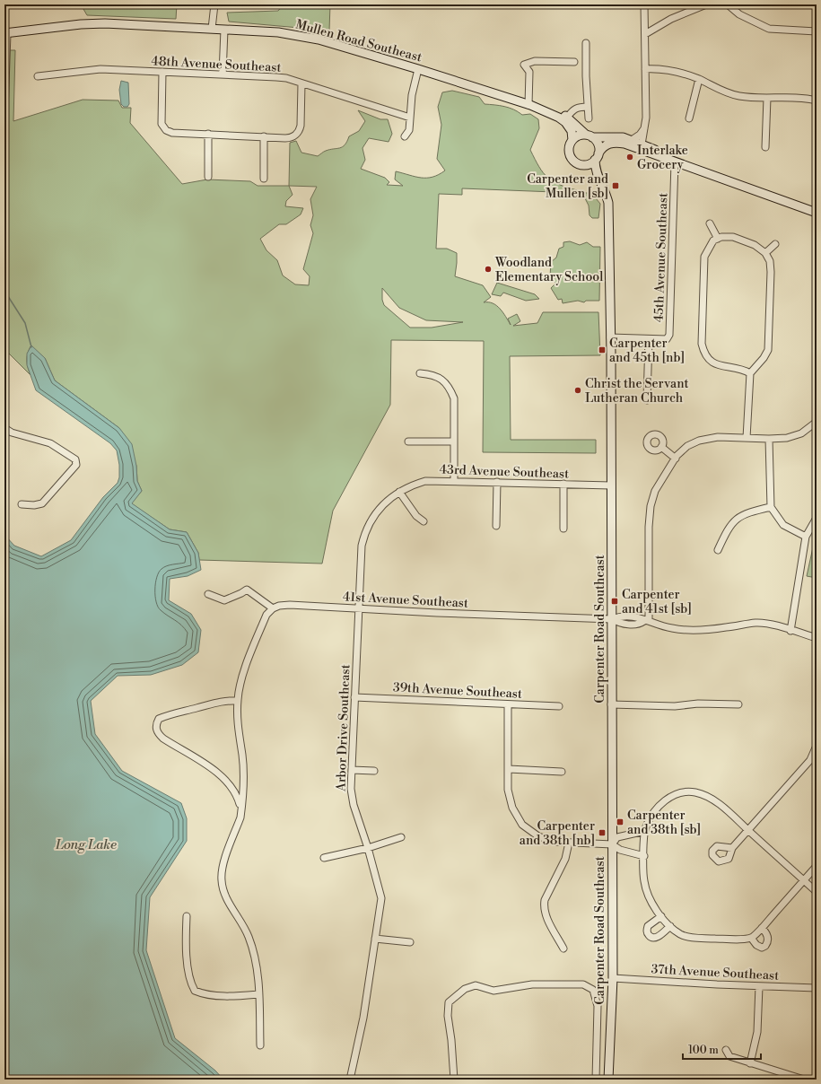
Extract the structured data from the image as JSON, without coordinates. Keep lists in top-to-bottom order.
{
  "streets": {
    "street": [
      "Mullen Road Southeast",
      "48th Avenue Southeast",
      "45th Avenue Southeast",
      "43rd Avenue Southeast",
      "41st Avenue Southeast",
      "Carpenter Road Southeast",
      "39th Avenue Southeast",
      "Arbor Drive Southeast",
      "37th Avenue Southeast"
    ]
  },
  "crossings": [
    ["Mullen Road Southeast", "Carpenter Road Southeast"],
    ["45th Avenue Southeast", "Carpenter Road Southeast"],
    ["43rd Avenue Southeast", "Carpenter Road Southeast"],
    ["43rd Avenue Southeast", "Arbor Drive Southeast"],
    ["41st Avenue Southeast", "Carpenter Road Southeast"],
    ["41st Avenue Southeast", "Arbor Drive Southeast"],
    ["Carpenter Road Southeast", "37th Avenue Southeast"],
    ["39th Avenue Southeast", "Arbor Drive Southeast"]
  ],
  "water": ["Long Lake"],
  "places": {
    "other": ["Interlake Grocery", "Woodland Elementary School", "Christ the Servant Lutheran Church"],
    "transit": [
      "Carpenter and Mullen [sb]",
      "Carpenter and 45th [nb]",
      "Carpenter and 41st [sb]",
      "Carpenter and 38th [sb]",
      "Carpenter and 38th [nb]"
    ]
  },
  "scale_bar": "100 m"
}
